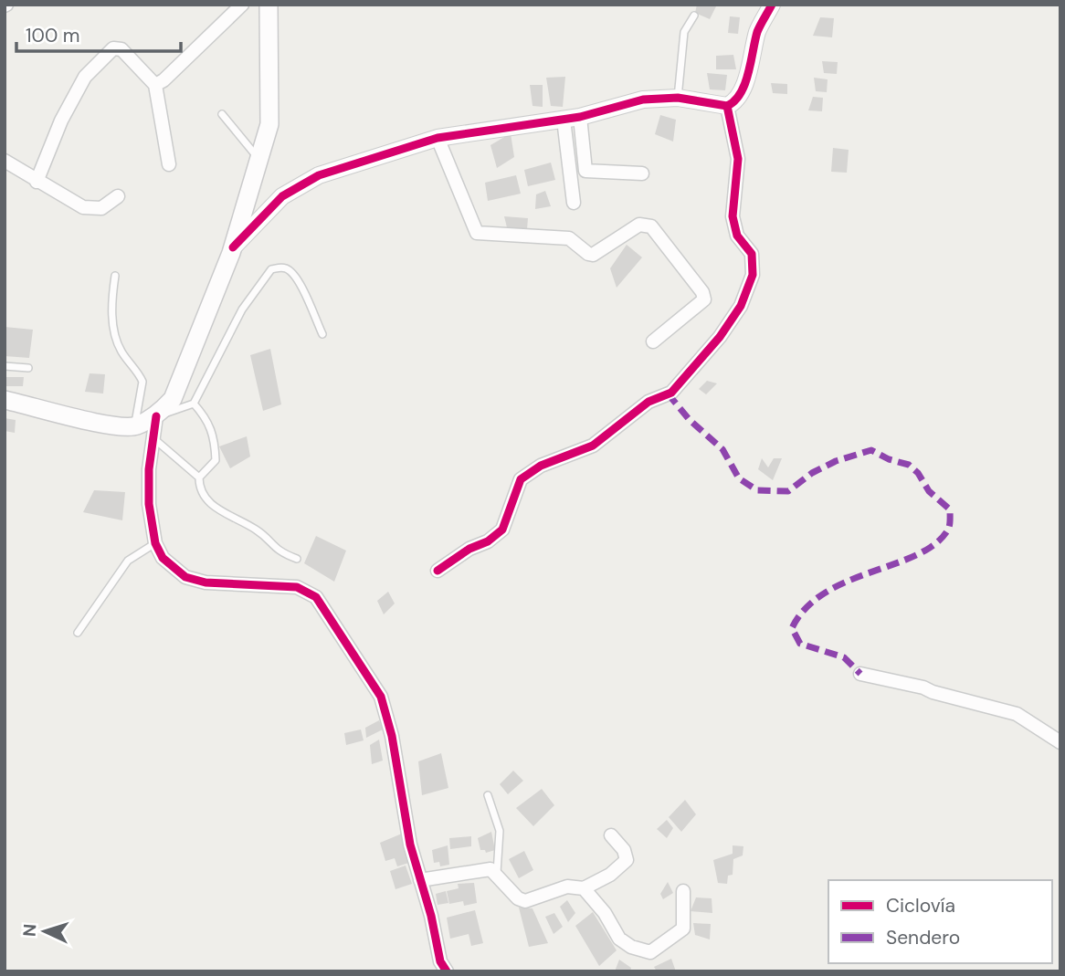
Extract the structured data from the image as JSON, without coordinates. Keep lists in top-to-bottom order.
{
  "legend": ["Ciclovía", "Sendero"],
  "scale_bar": "100 m",
  "north": "left"
}
